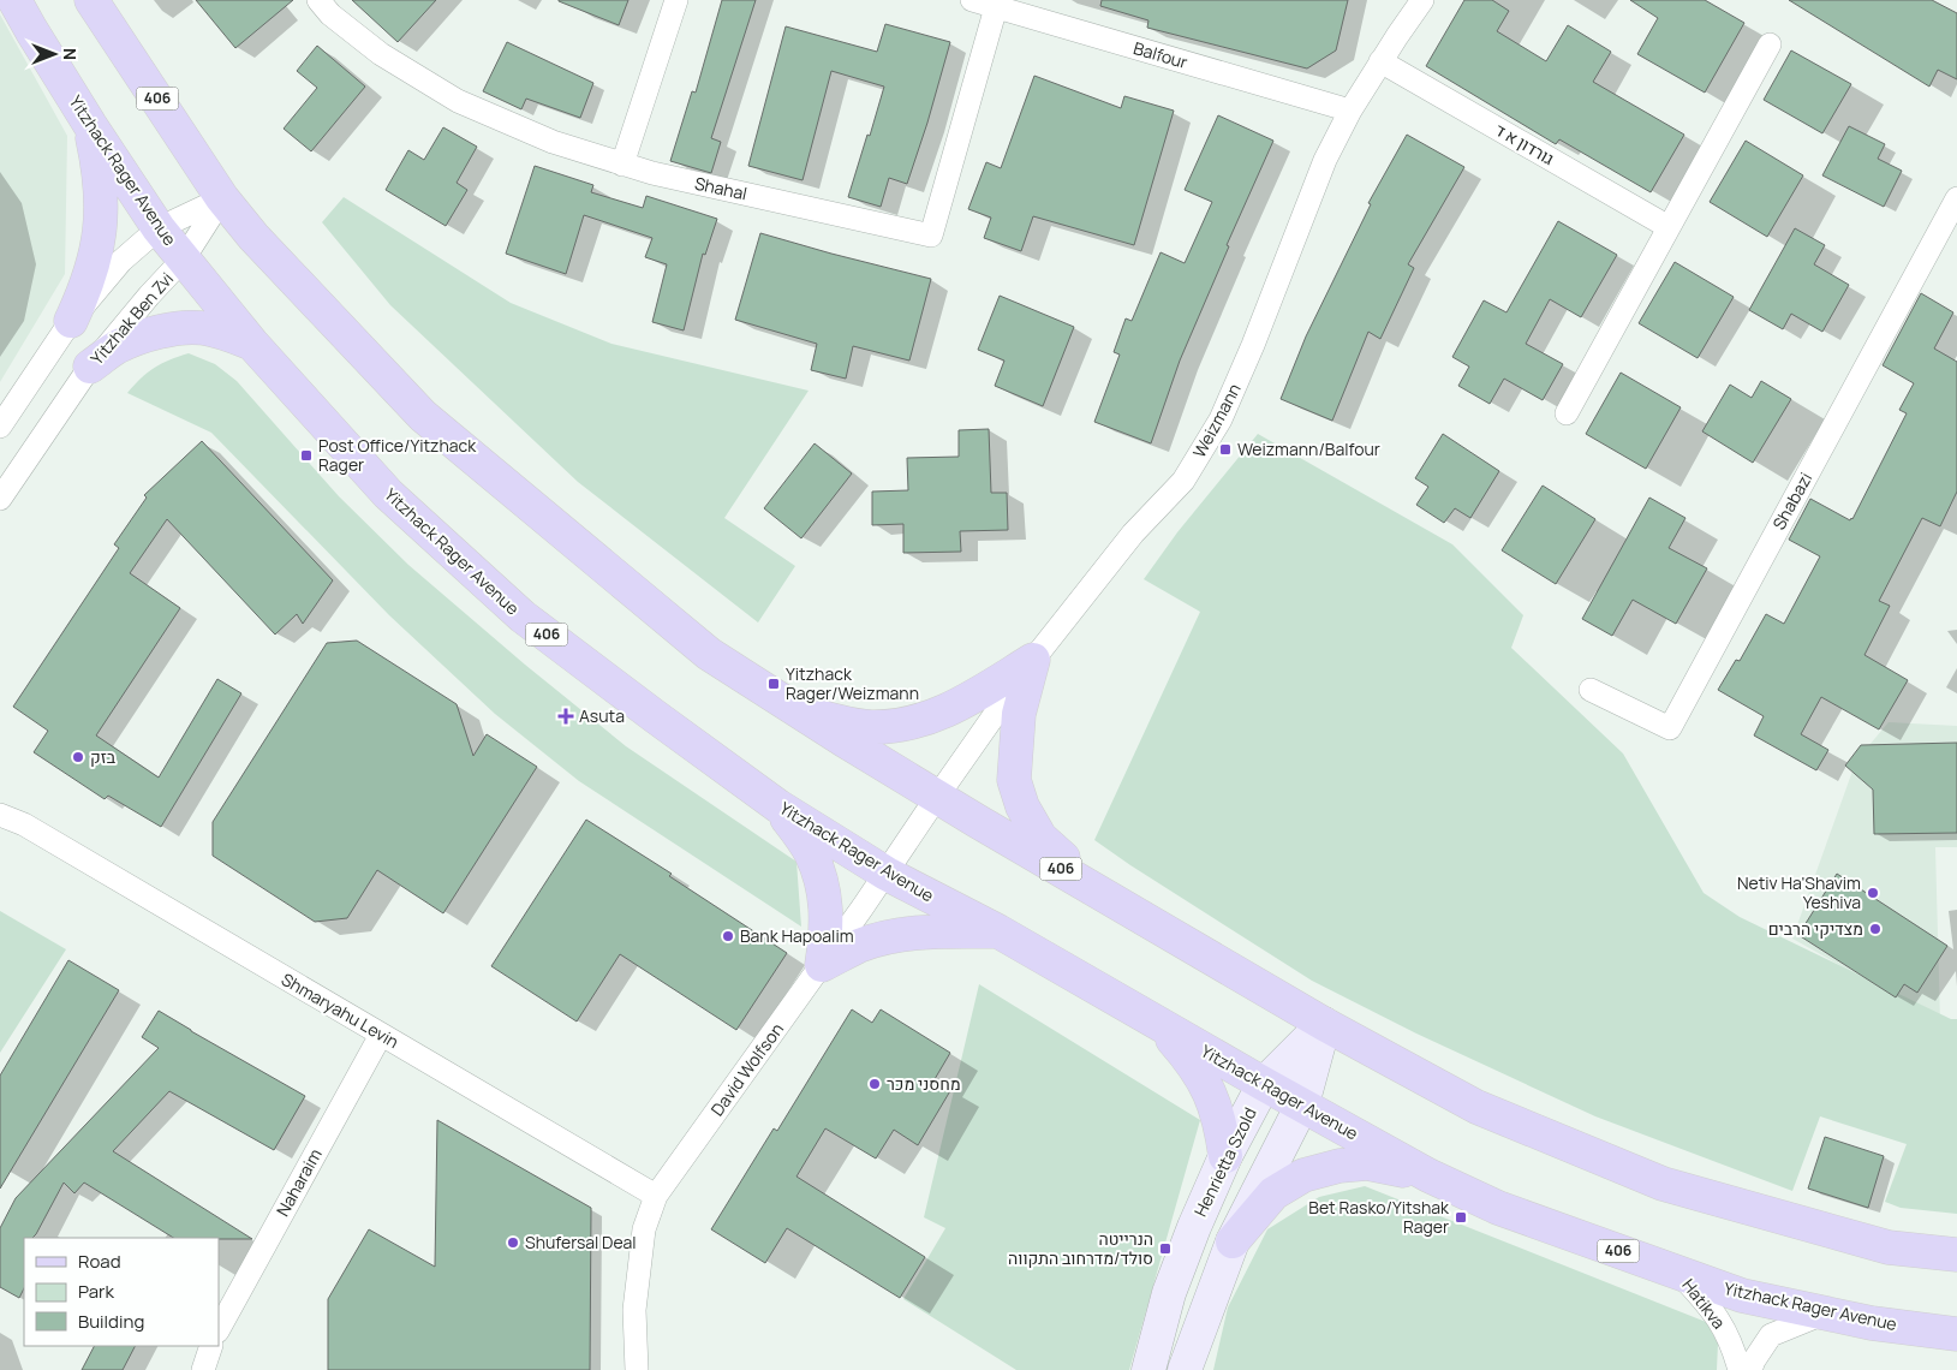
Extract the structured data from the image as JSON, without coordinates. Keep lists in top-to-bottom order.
{
  "streets": {
    "main road": ["406", "Yitzhack Rager Avenue"],
    "street": [
      "Balfour",
      "גורדון א ד",
      "Shahal",
      "Yitzhak Ben Zvi",
      "Weizmann",
      "Shabazi",
      "Shmaryahu Levin",
      "David Wolfson",
      "Henrietta Szold",
      "Naharaim",
      "Hatikva"
    ]
  },
  "crossings": [
    ["Balfour", "Shahal"],
    ["Balfour", "Weizmann"],
    ["406", "Yitzhak Ben Zvi"],
    ["406", "Weizmann"],
    ["406", "David Wolfson"],
    ["406", "Henrietta Szold"],
    ["גורדון א ד", "Weizmann"],
    ["Yitzhack Rager Avenue", "Yitzhak Ben Zvi"],
    ["Yitzhack Rager Avenue", "David Wolfson"],
    ["Yitzhack Rager Avenue", "Henrietta Szold"],
    ["Yitzhack Rager Avenue", "Hatikva"],
    ["Weizmann", "David Wolfson"],
    ["Shmaryahu Levin", "David Wolfson"],
    ["Shmaryahu Levin", "Naharaim"]
  ],
  "places": {
    "transit": [
      "Weizmann/Balfour",
      "Post Office/Yitzhack Rager",
      "Yitzhack Rager/Weizmann",
      "Bet Rasko/Yitshak Rager",
      "הנרייטה סולד/מדרחוב התקווה"
    ],
    "health": ["Asuta"],
    "other": [
      "בזק",
      "Netiv Ha'Shavim Yeshiva",
      "מצדיקי הרבים",
      "Bank Hapoalim",
      "מחסני מכר",
      "Shufersal Deal"
    ]
  },
  "legend": ["Road", "Park", "Building"],
  "north": "right"
}
